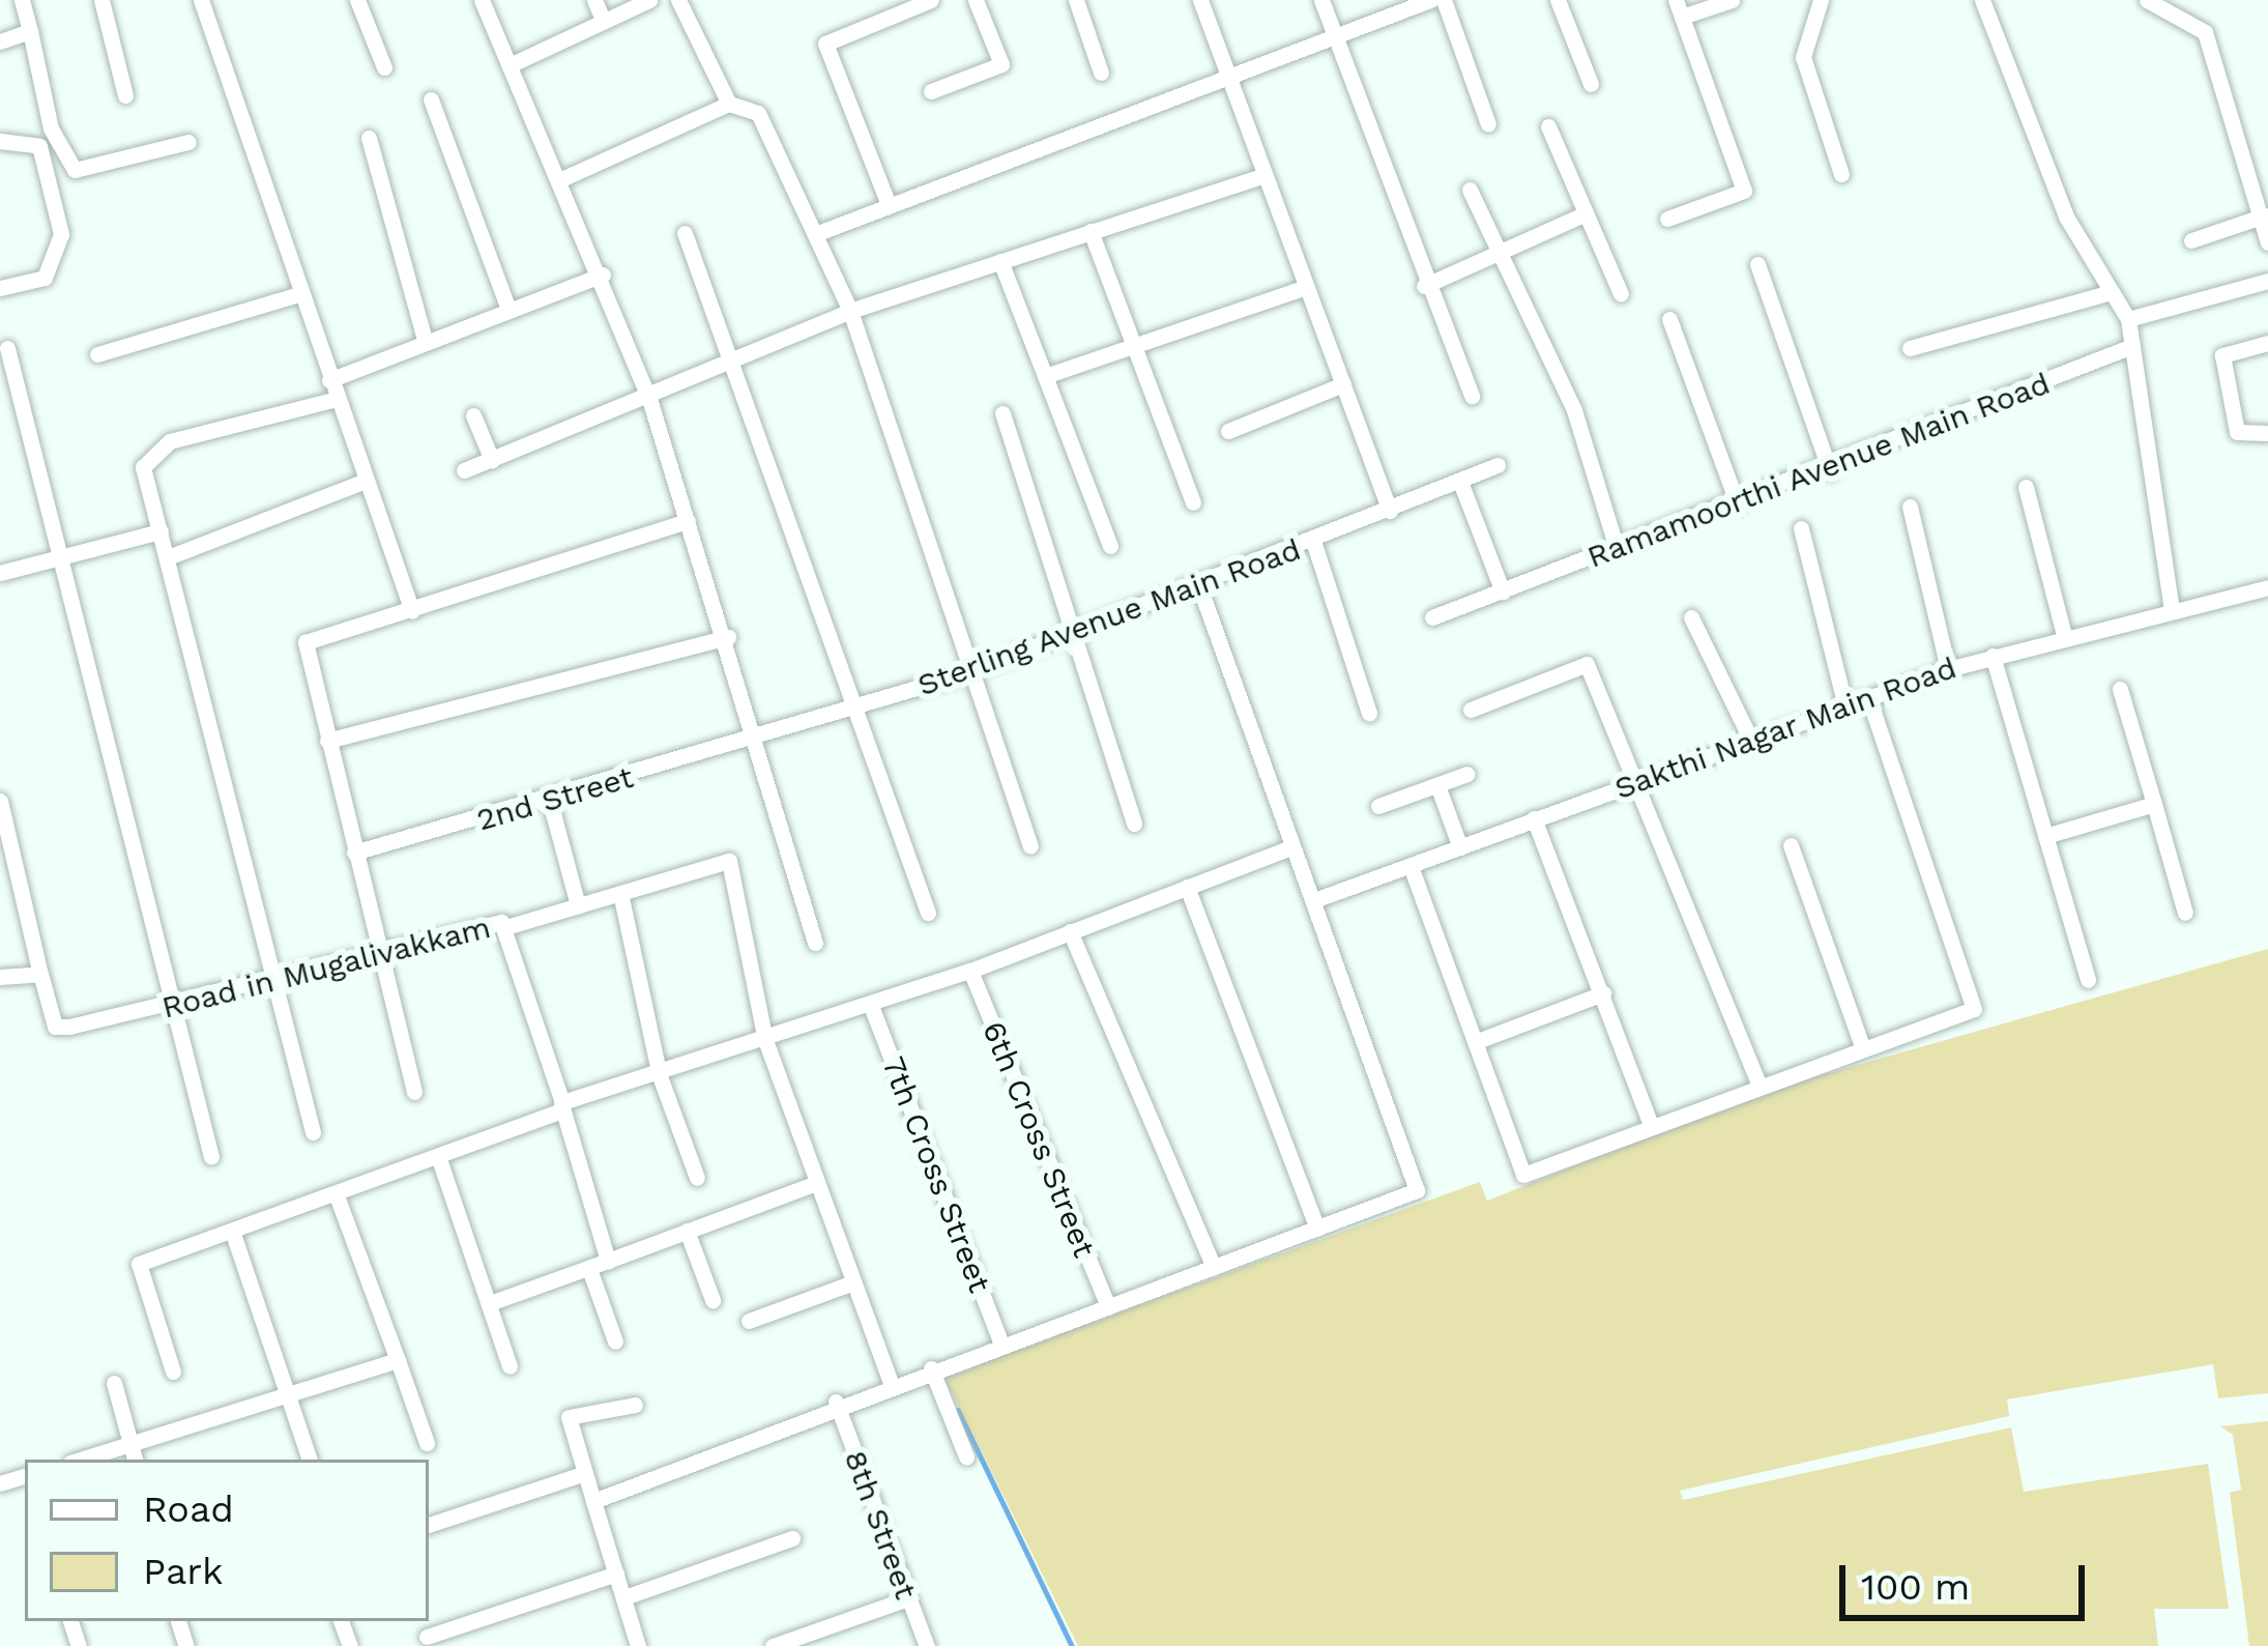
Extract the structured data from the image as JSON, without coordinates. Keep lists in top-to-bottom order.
{
  "streets": {
    "street": [
      "Ramamoorthi Avenue Main Road",
      "Sterling Avenue Main Road",
      "Sakthi Nagar Main Road",
      "2nd Street",
      "Road in Mugalivakkam",
      "6th Cross Street",
      "7th Cross Street",
      "8th Street"
    ]
  },
  "crossings": [
    ["Sterling Avenue Main Road", "2nd Street"]
  ],
  "legend": ["Road", "Park"],
  "scale_bar": "100 m"
}
